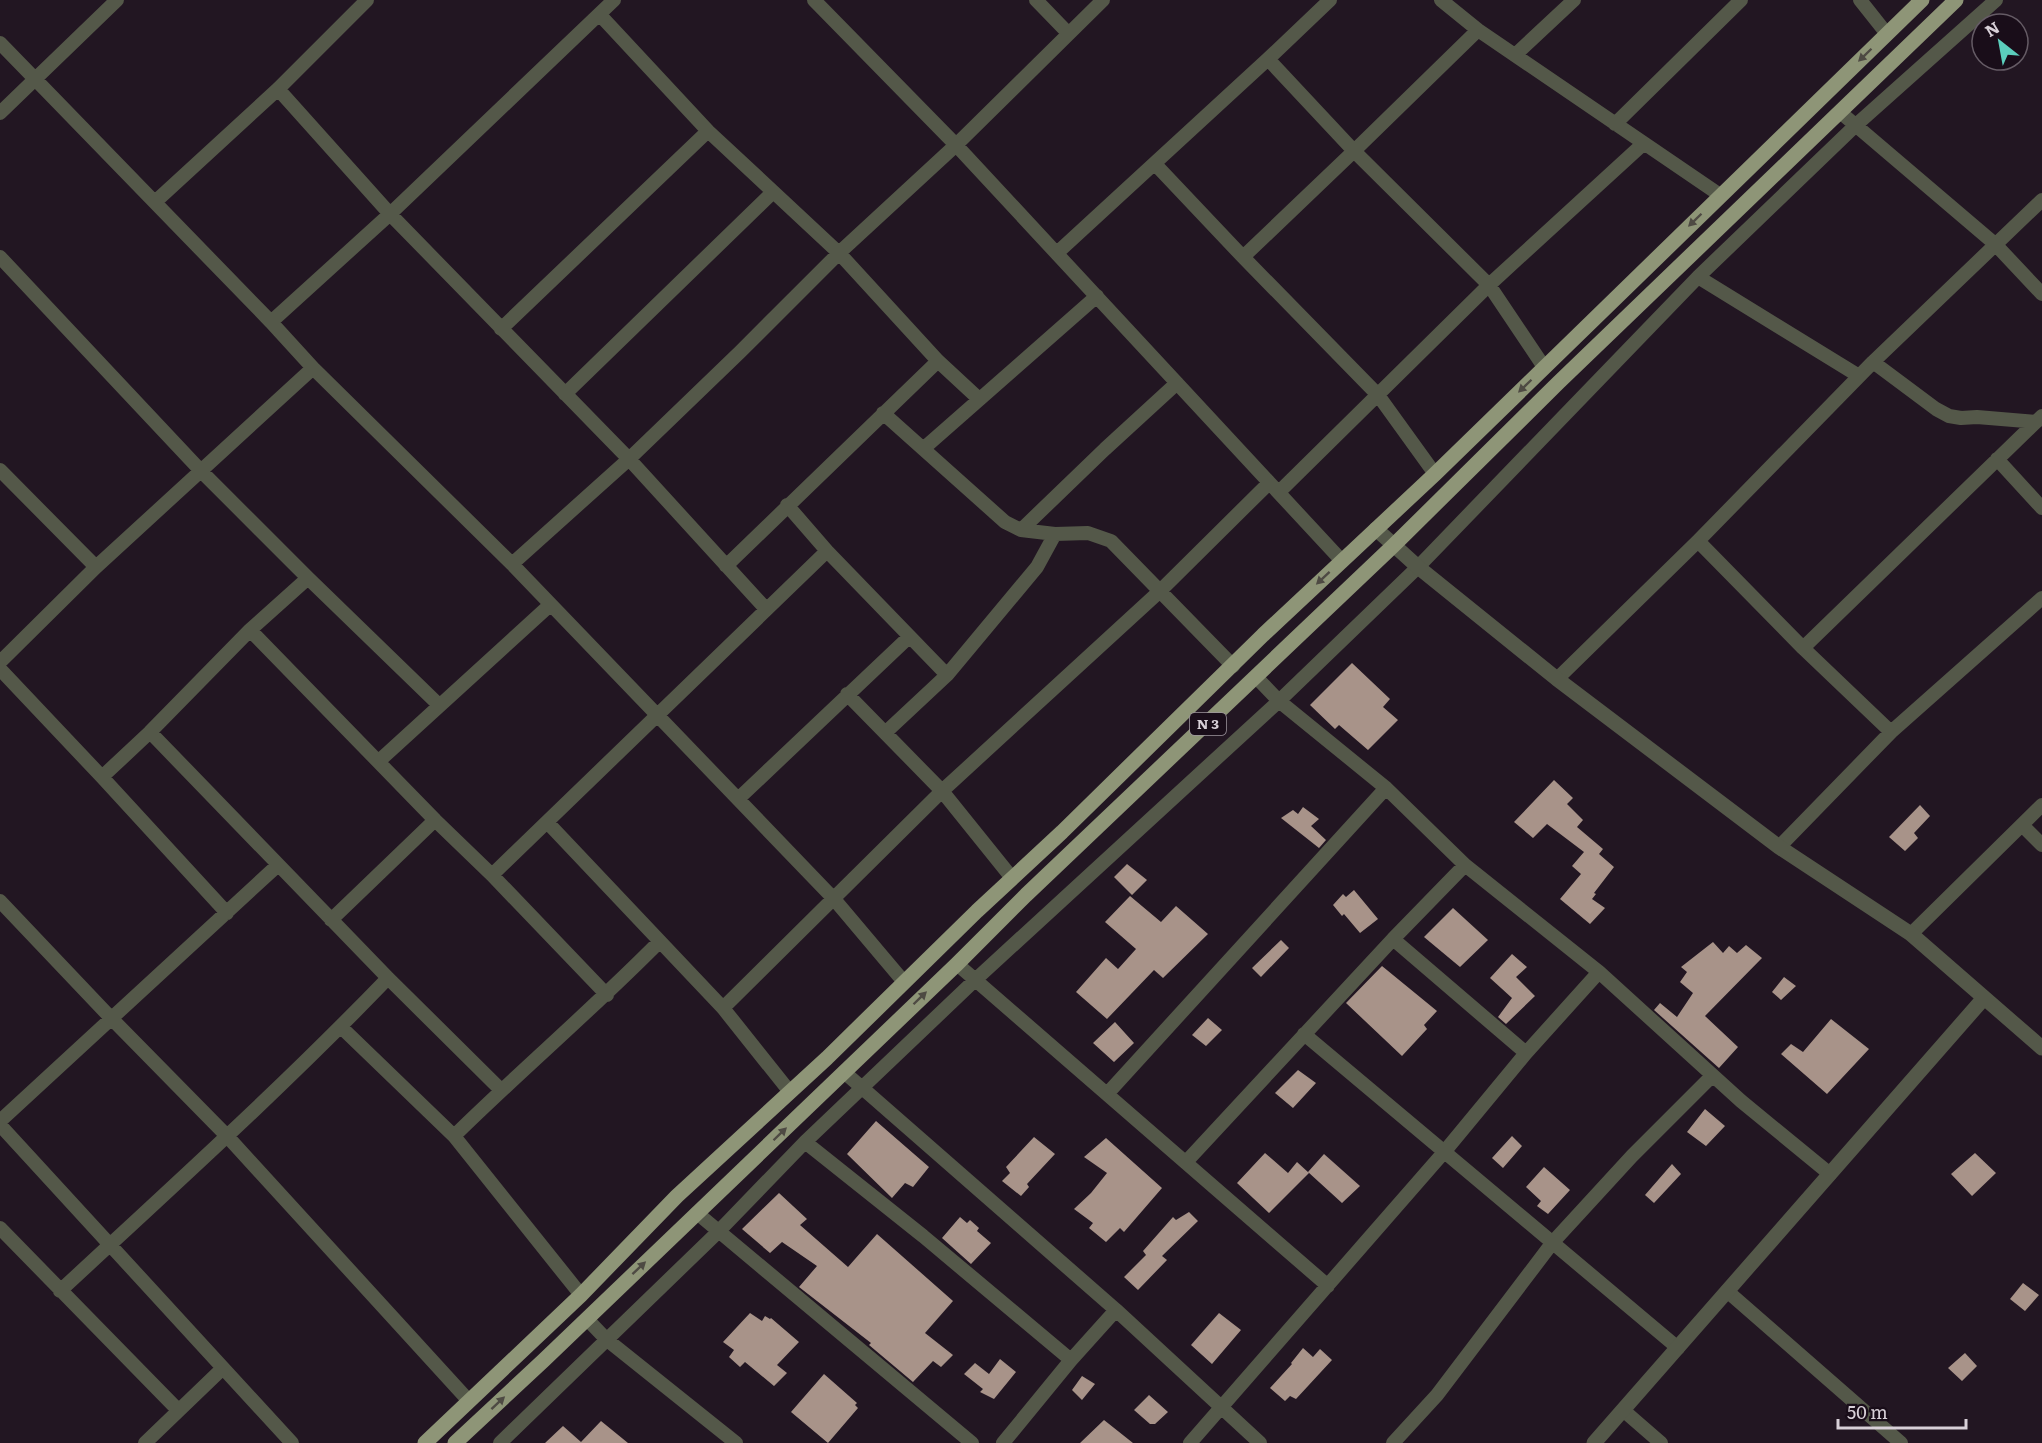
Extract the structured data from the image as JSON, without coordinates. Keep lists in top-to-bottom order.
{
  "streets": {
    "main road": ["N 3"]
  },
  "scale_bar": "50 m",
  "north": "top left"
}
